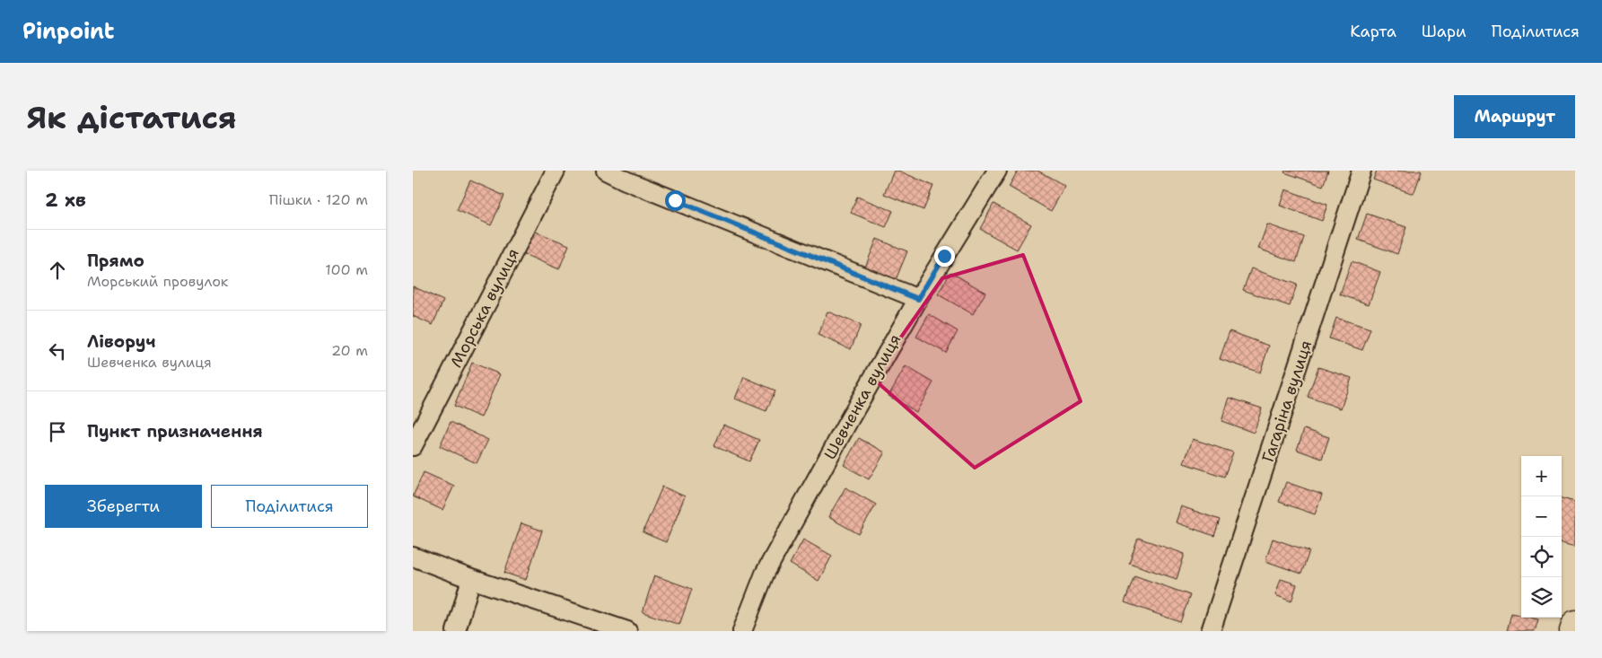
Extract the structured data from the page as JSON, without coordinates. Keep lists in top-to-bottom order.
{
  "streets": {
    "street": ["Морська вулиця", "Шевченка вулиця", "Гагаріна вулиця"]
  },
  "page": {
    "header": "Pinpoint",
    "nav": ["Карта", "Шари", "Поділитися"],
    "buttons": [
      "Маршрут",
      ["Зберегти", "Поділитися"]
    ],
    "title": "Як дістатися",
    "heading": ["2 хв", "Пішки · 120 m"],
    "list": [
      ["Прямо", "Морський провулок", "100 m"],
      ["Ліворуч", "Шевченка вулиця", "20 m"],
      "Пункт призначення"
    ],
    "map_buttons": ["+", "−"]
  }
}
